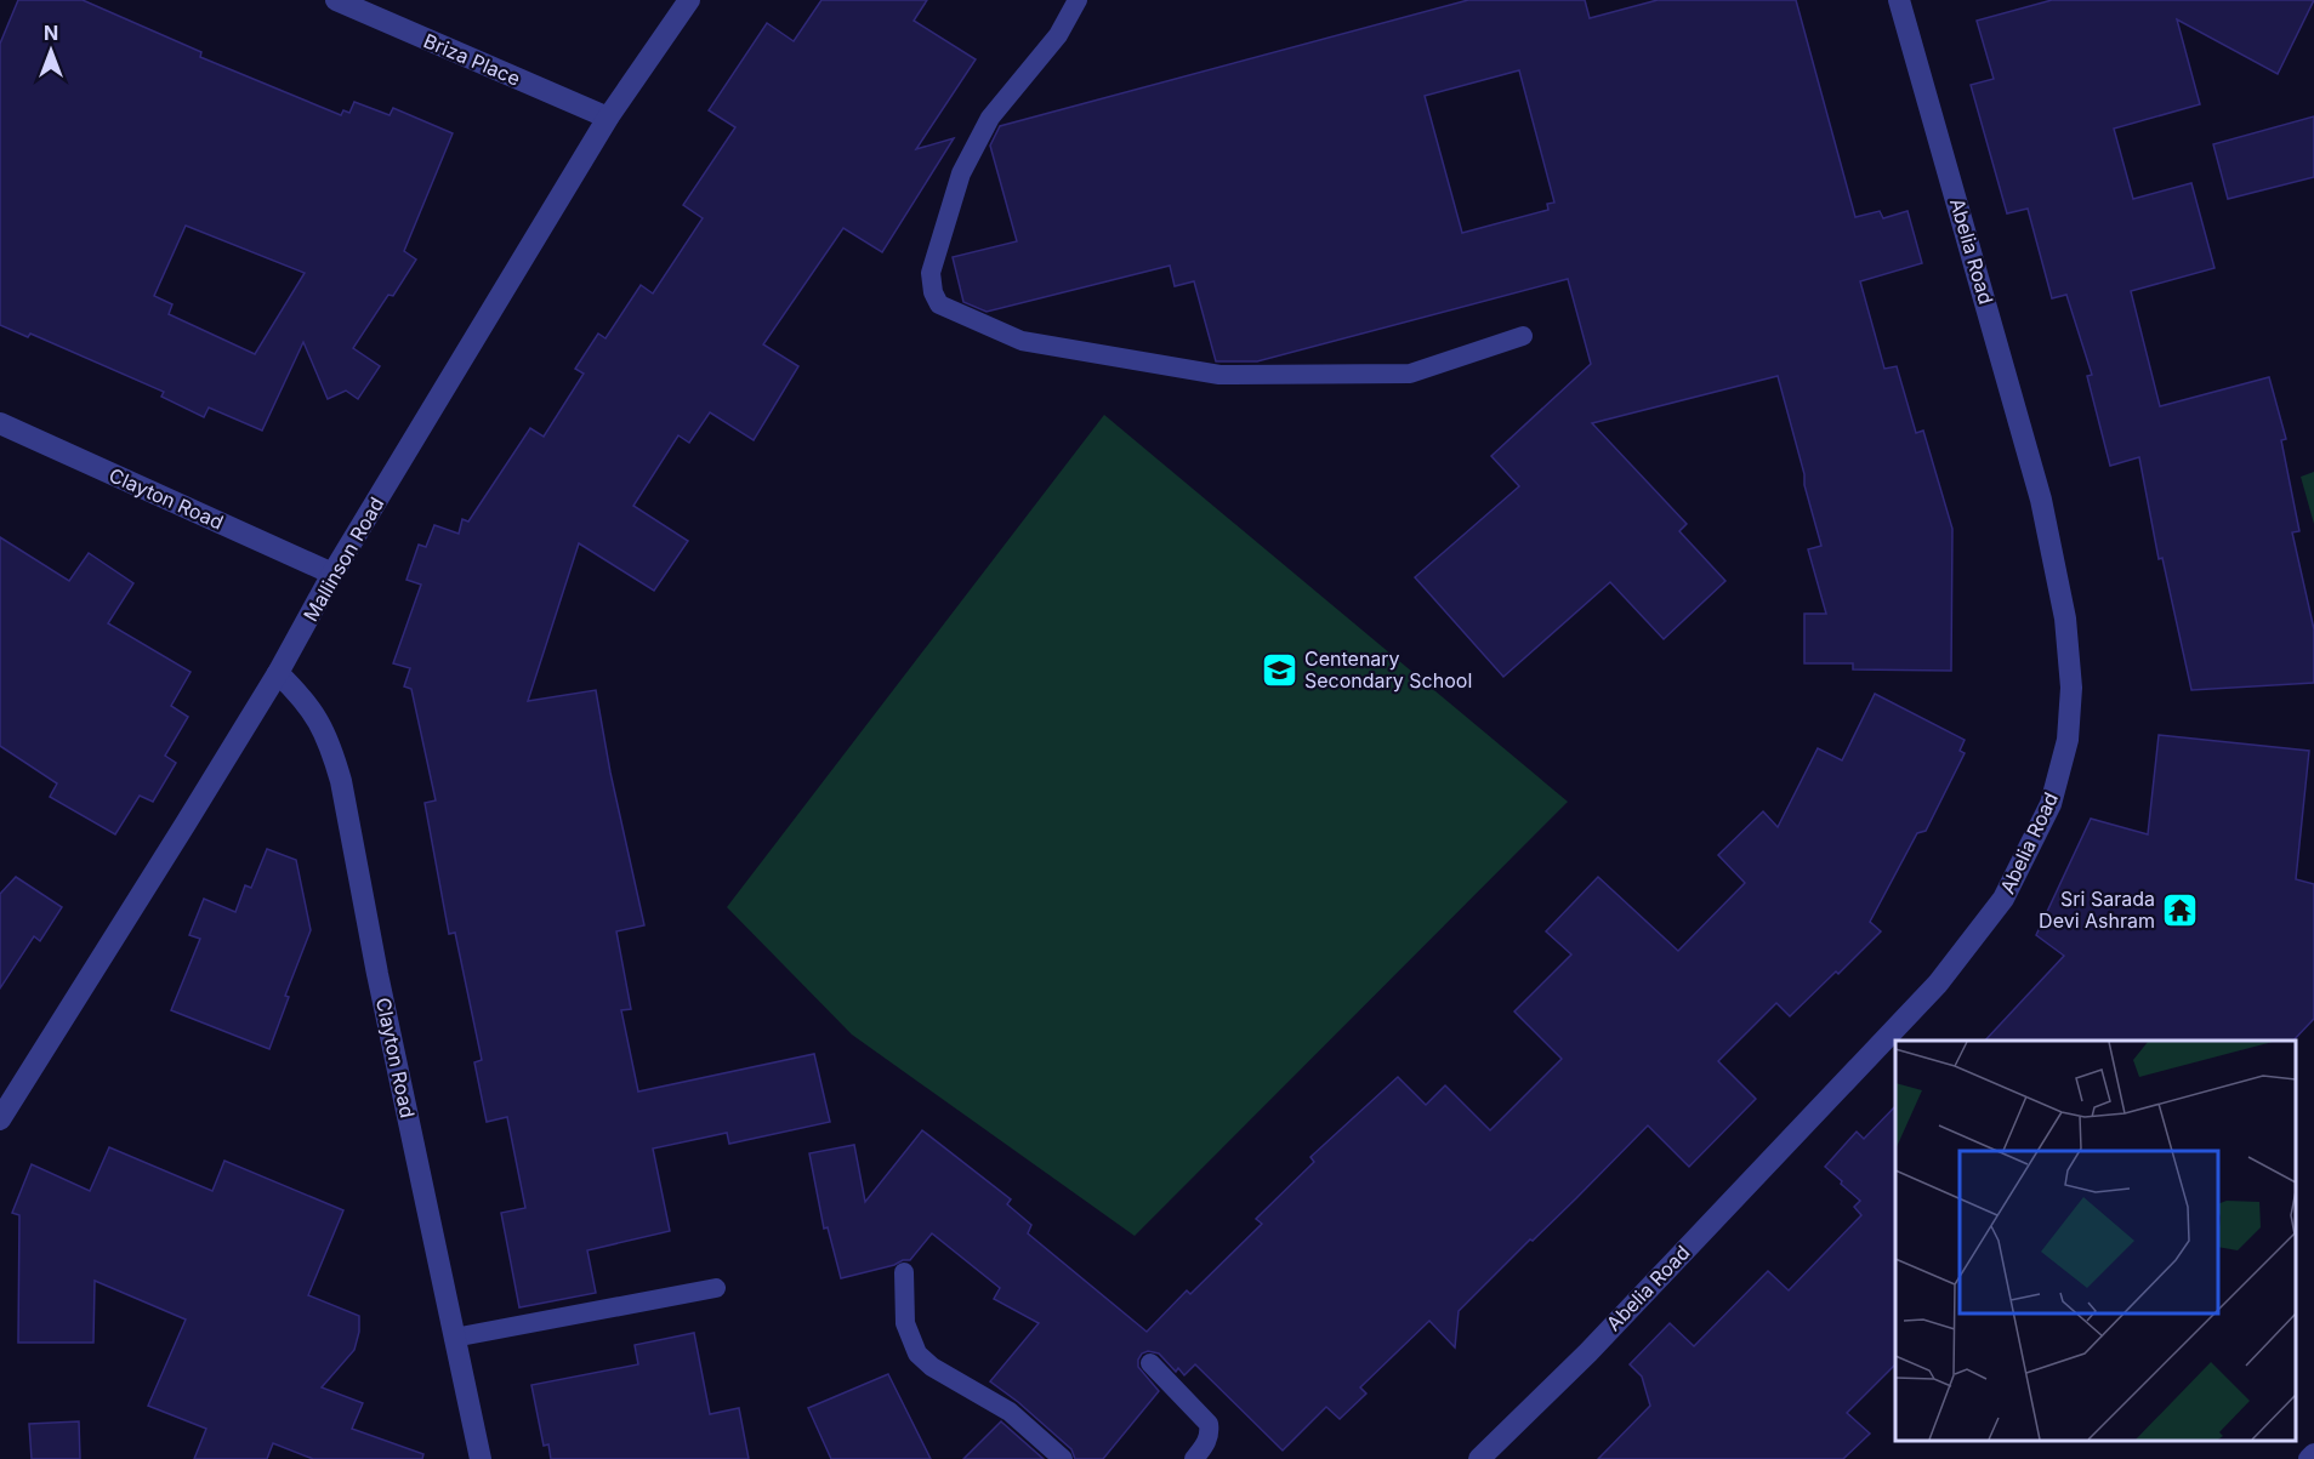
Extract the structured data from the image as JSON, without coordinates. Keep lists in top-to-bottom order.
{
  "streets": {
    "street": [
      "Briza Place",
      "Abelia Road",
      "Clayton Road",
      "Mallinson Road"
    ]
  },
  "crossings": [
    ["Briza Place", "Mallinson Road"],
    ["Clayton Road", "Mallinson Road"]
  ],
  "places": {
    "school or university": ["Centenary Secondary School"],
    "temple": ["Sri Sarada Devi Ashram"]
  },
  "north": "top"
}
